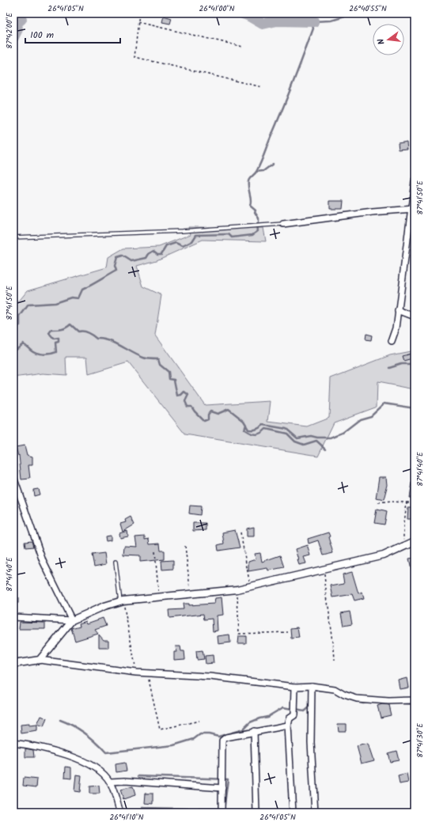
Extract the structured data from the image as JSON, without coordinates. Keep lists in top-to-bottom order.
{
  "scale_bar": "100 m",
  "north": "left",
  "coordinates": [
    "26°41'05\"N",
    "26°41'00\"N",
    "26°40'55\"N",
    "87°42'00\"E",
    "87°41'50\"E",
    "87°41'40\"E",
    "87°41'30\"E",
    "26°41'10\"N"
  ]
}
